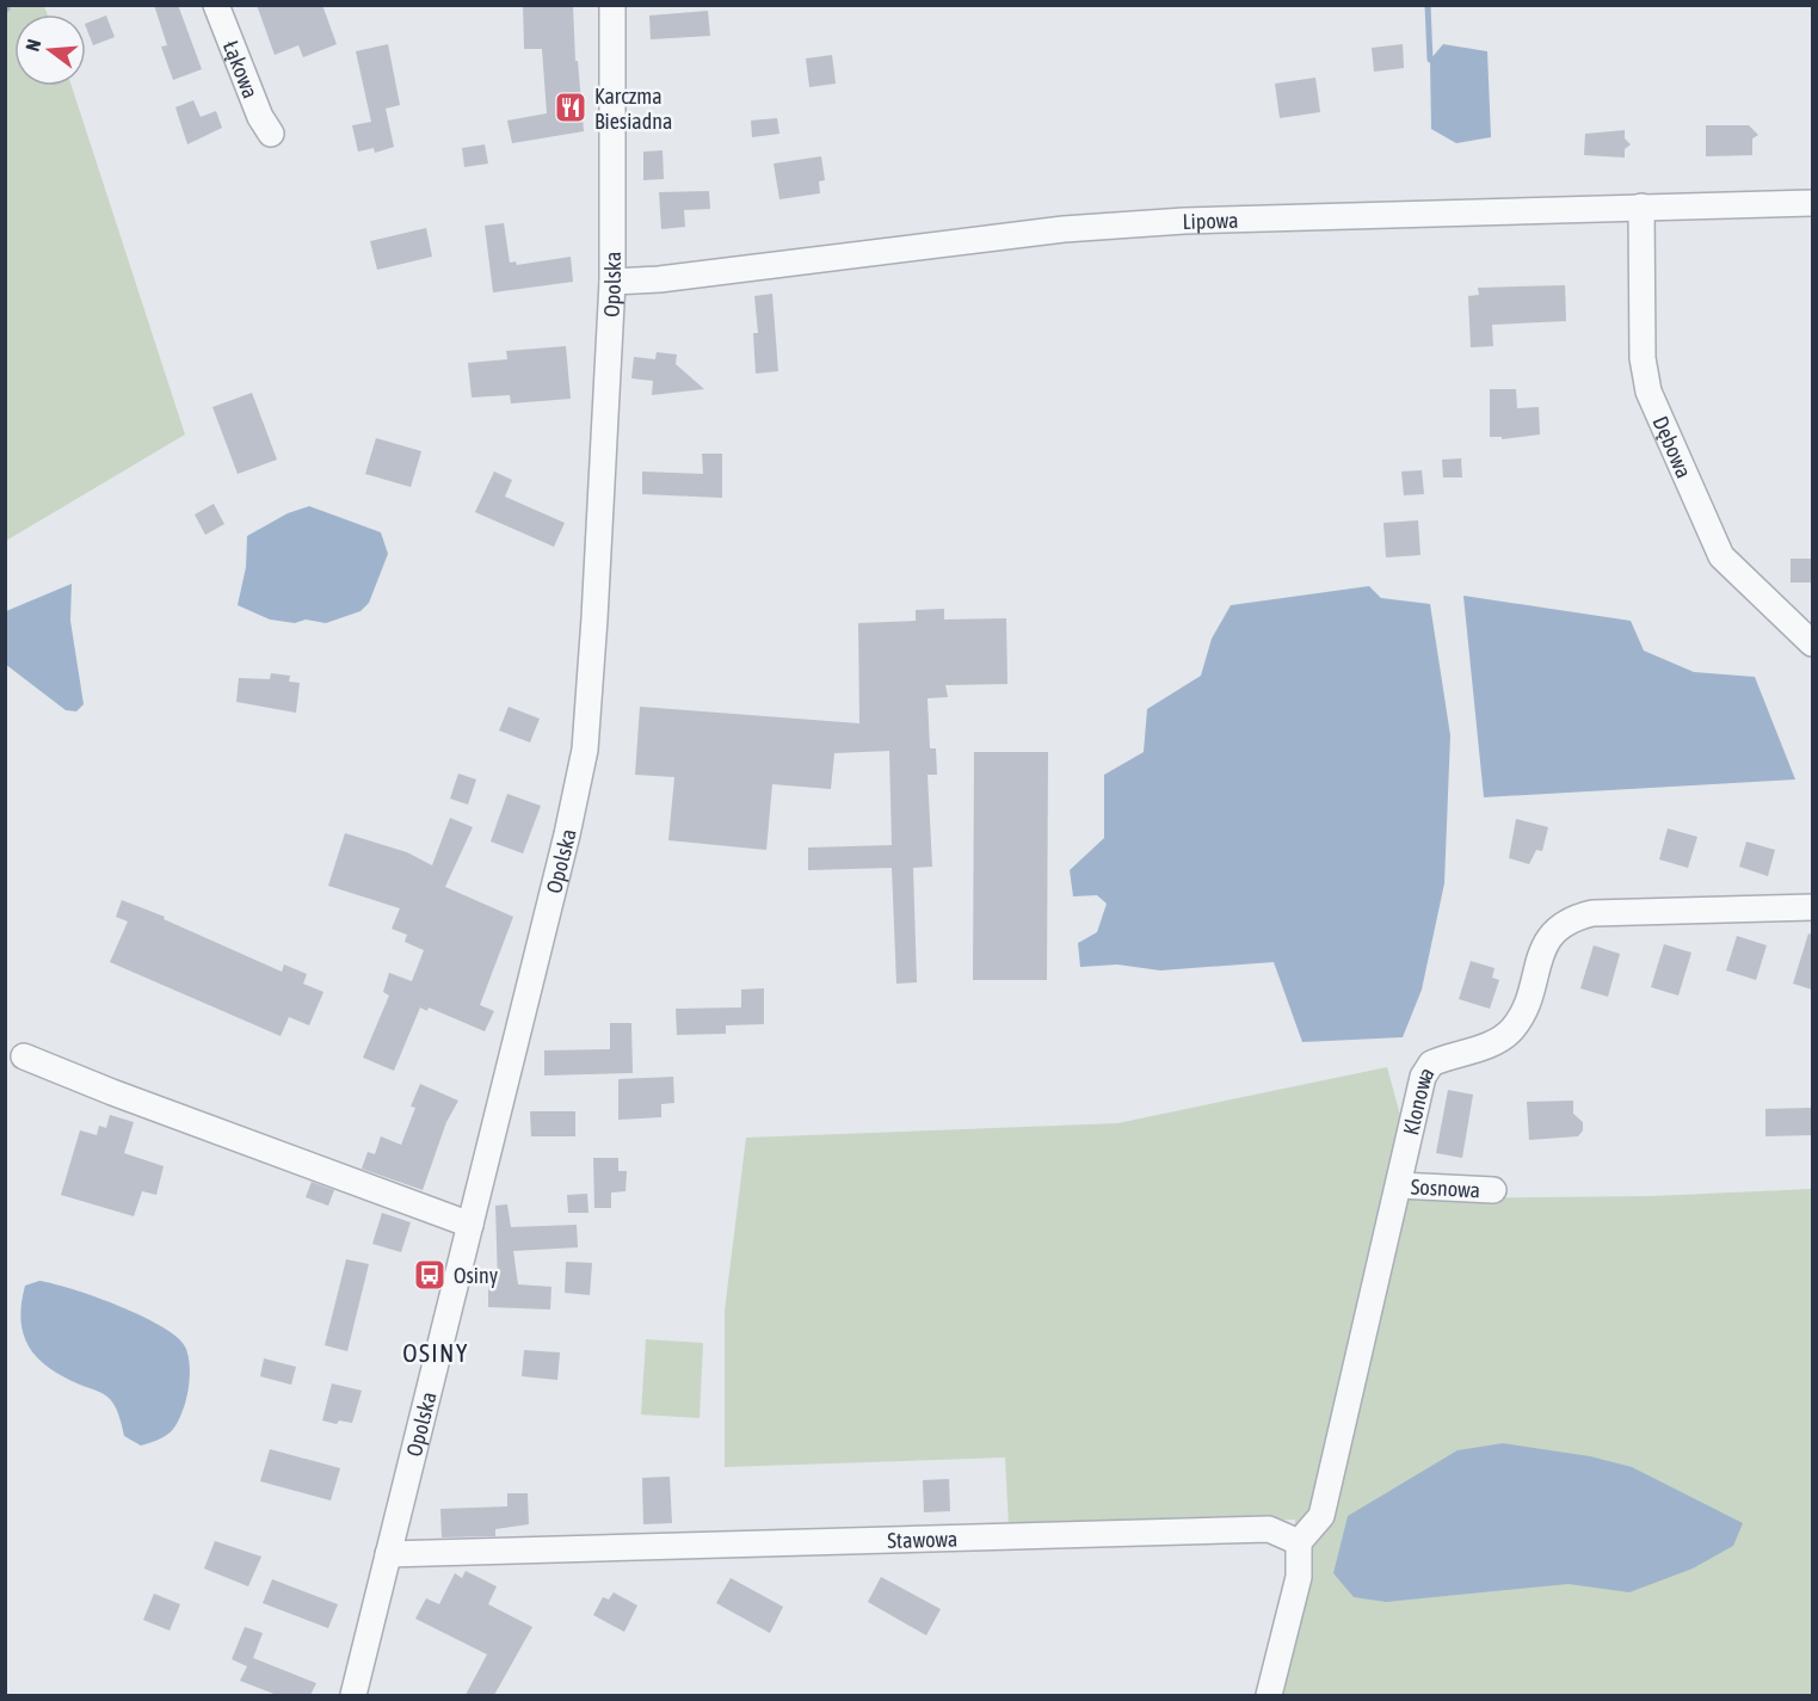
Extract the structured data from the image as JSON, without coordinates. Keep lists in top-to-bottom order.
{
  "streets": {
    "street": [
      "Łąkowa",
      "Lipowa",
      "Opolska",
      "Dębowa",
      "Klonowa",
      "Sosnowa",
      "Stawowa"
    ]
  },
  "crossings": [
    ["Lipowa", "Opolska"],
    ["Lipowa", "Dębowa"],
    ["Opolska", "Stawowa"],
    ["Klonowa", "Sosnowa"],
    ["Klonowa", "Stawowa"]
  ],
  "districts": ["OSINY"],
  "places": {
    "restaurant": ["Karczma Biesiadna"],
    "bus stop": ["Osiny"]
  },
  "north": "left"
}
